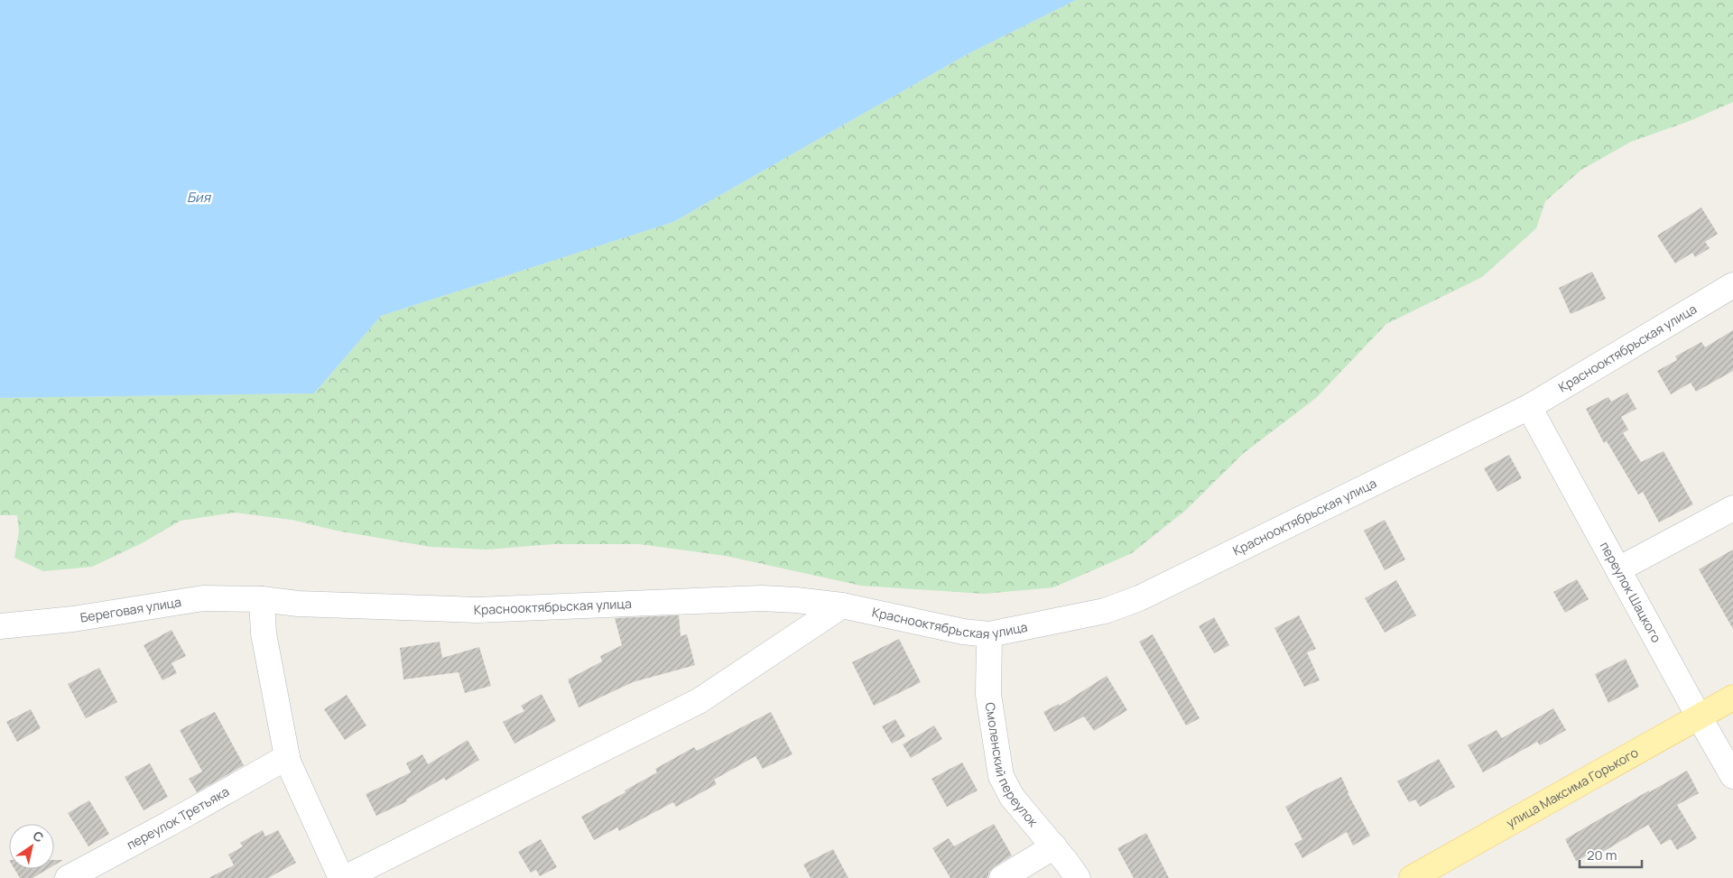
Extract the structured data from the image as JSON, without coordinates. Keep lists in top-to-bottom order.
{
  "streets": {
    "main road": ["улица Максима Горького"],
    "street": [
      "Краснооктябрьская улица",
      "переулок Шацкого",
      "Береговая улица",
      "Смоленский переулок",
      "переулок Третьяка"
    ]
  },
  "crossings": [
    ["Краснооктябрьская улица", "переулок Шацкого"],
    ["Краснооктябрьская улица", "Береговая улица"],
    ["Краснооктябрьская улица", "Смоленский переулок"],
    ["переулок Шацкого", "улица Максима Горького"]
  ],
  "water": ["Бия"],
  "scale_bar": "20 m",
  "north": "top right"
}
